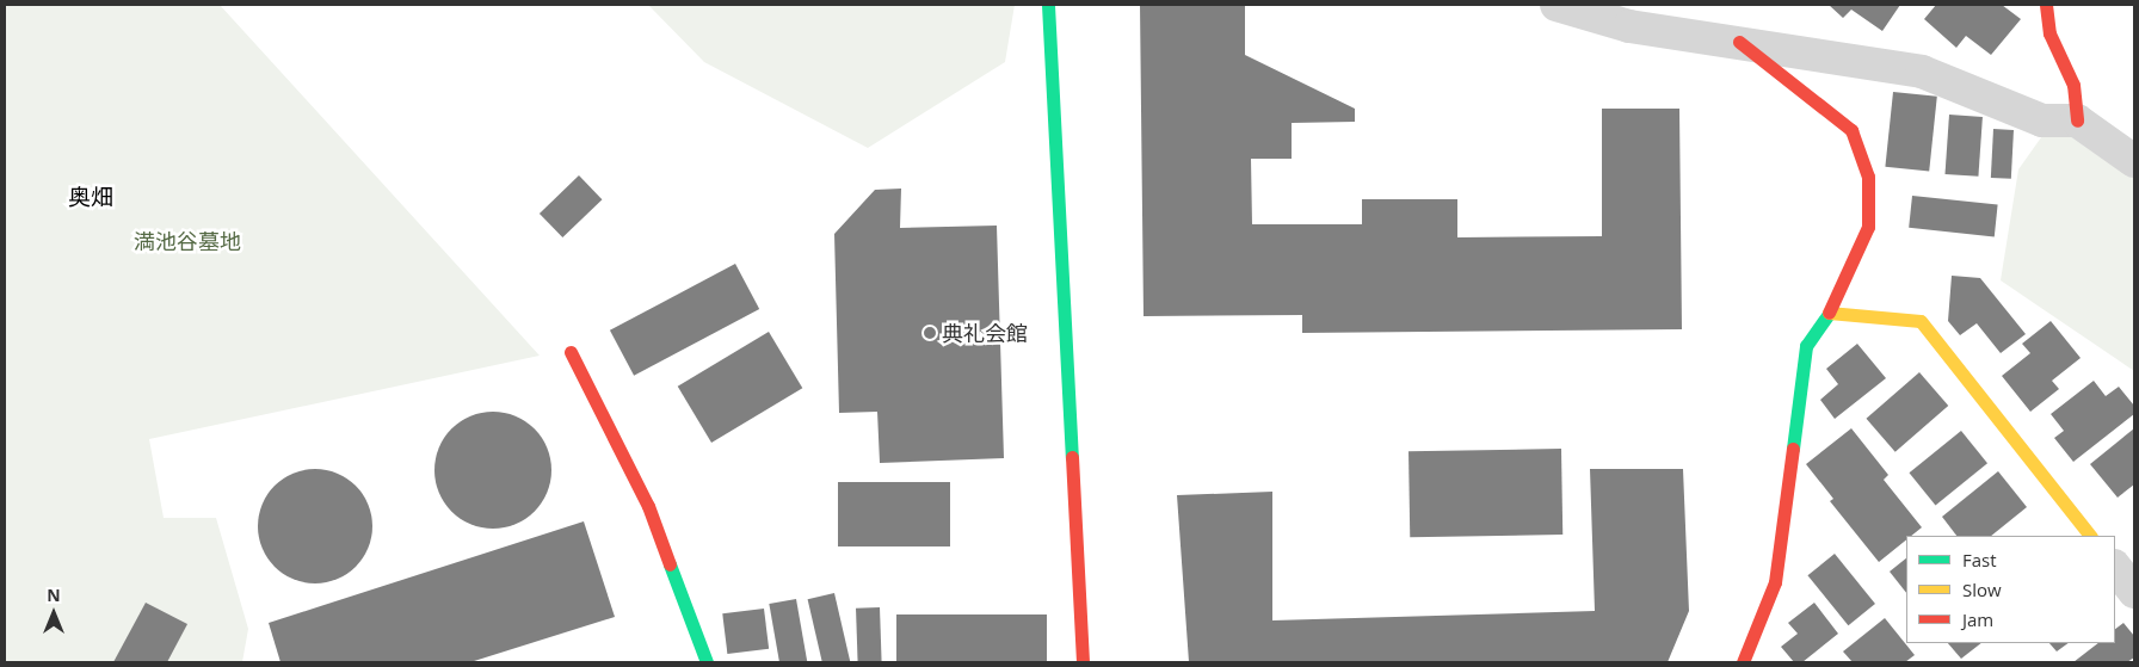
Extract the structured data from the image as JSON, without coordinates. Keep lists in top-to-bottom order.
{
  "districts": ["奥畑"],
  "parks": ["満池谷墓地"],
  "places": ["典礼会館"],
  "legend": ["Fast", "Slow", "Jam"],
  "north": "top"
}
